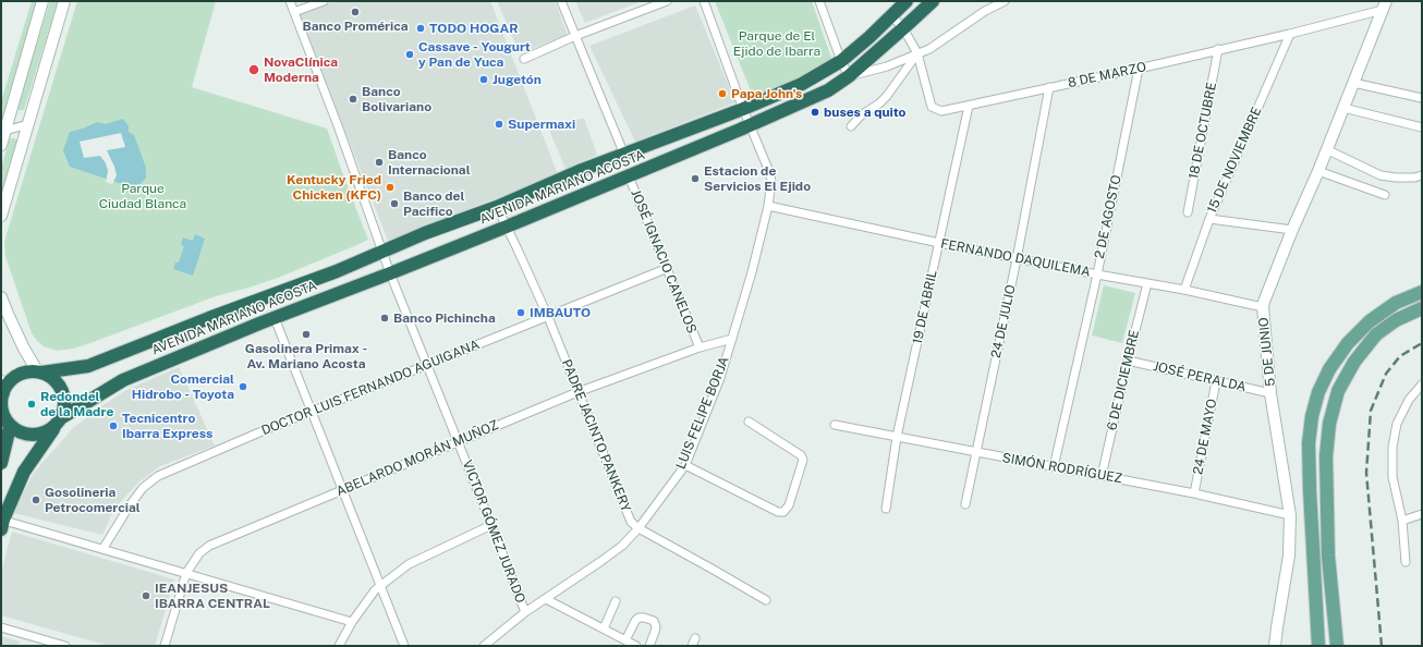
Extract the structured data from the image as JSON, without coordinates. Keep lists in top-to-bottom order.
{
  "streets": {
    "highway": ["AVENIDA MARIANO ACOSTA"],
    "street": [
      "8 DE MARZO",
      "18 DE OCTUBRE",
      "15 DE NOVIEMBRE",
      "2 DE AGOSTO",
      "FERNANDO DAQUILEMA",
      "JOSÉ IGNACIO CANELOS",
      "19 DE ABRIL",
      "24 DE JULIO",
      "5 DE JUNIO",
      "JOSÉ PERALDA",
      "6 DE DICIEMBRE",
      "DOCTOR LUIS FERNANDO AGUIGANA",
      "LUIS FELIPE BORJA",
      "PADRE JACINTO PANKERY",
      "24 DE MAYO",
      "ABELARDO MORÁN MUÑOZ",
      "SIMÓN RODRÍGUEZ",
      "VICTOR GÓMEZ JURADO"
    ]
  },
  "crossings": [
    ["8 DE MARZO", "18 DE OCTUBRE"],
    ["8 DE MARZO", "15 DE NOVIEMBRE"],
    ["8 DE MARZO", "AVENIDA MARIANO ACOSTA"],
    ["8 DE MARZO", "2 DE AGOSTO"],
    ["8 DE MARZO", "19 DE ABRIL"],
    ["8 DE MARZO", "24 DE JULIO"],
    ["8 DE MARZO", "5 DE JUNIO"],
    ["15 DE NOVIEMBRE", "FERNANDO DAQUILEMA"],
    ["AVENIDA MARIANO ACOSTA", "JOSÉ IGNACIO CANELOS"],
    ["AVENIDA MARIANO ACOSTA", "LUIS FELIPE BORJA"],
    ["AVENIDA MARIANO ACOSTA", "PADRE JACINTO PANKERY"],
    ["AVENIDA MARIANO ACOSTA", "VICTOR GÓMEZ JURADO"],
    ["2 DE AGOSTO", "FERNANDO DAQUILEMA"],
    ["2 DE AGOSTO", "SIMÓN RODRÍGUEZ"],
    ["FERNANDO DAQUILEMA", "19 DE ABRIL"],
    ["FERNANDO DAQUILEMA", "24 DE JULIO"],
    ["FERNANDO DAQUILEMA", "5 DE JUNIO"],
    ["FERNANDO DAQUILEMA", "6 DE DICIEMBRE"],
    ["FERNANDO DAQUILEMA", "LUIS FELIPE BORJA"],
    ["JOSÉ IGNACIO CANELOS", "DOCTOR LUIS FERNANDO AGUIGANA"],
    ["JOSÉ IGNACIO CANELOS", "ABELARDO MORÁN MUÑOZ"],
    ["19 DE ABRIL", "SIMÓN RODRÍGUEZ"],
    ["24 DE JULIO", "SIMÓN RODRÍGUEZ"],
    ["5 DE JUNIO", "JOSÉ PERALDA"],
    ["5 DE JUNIO", "SIMÓN RODRÍGUEZ"],
    ["JOSÉ PERALDA", "6 DE DICIEMBRE"],
    ["JOSÉ PERALDA", "24 DE MAYO"],
    ["6 DE DICIEMBRE", "SIMÓN RODRÍGUEZ"],
    ["DOCTOR LUIS FERNANDO AGUIGANA", "PADRE JACINTO PANKERY"],
    ["DOCTOR LUIS FERNANDO AGUIGANA", "VICTOR GÓMEZ JURADO"],
    ["LUIS FELIPE BORJA", "PADRE JACINTO PANKERY"],
    ["LUIS FELIPE BORJA", "ABELARDO MORÁN MUÑOZ"],
    ["LUIS FELIPE BORJA", "VICTOR GÓMEZ JURADO"],
    ["PADRE JACINTO PANKERY", "ABELARDO MORÁN MUÑOZ"],
    ["24 DE MAYO", "SIMÓN RODRÍGUEZ"],
    ["ABELARDO MORÁN MUÑOZ", "VICTOR GÓMEZ JURADO"]
  ],
  "parks": ["Parque de El Ejido de Ibarra", "Parque Ciudad Blanca"],
  "places": [
    "Banco Promérica",
    "TODO HOGAR",
    "Cassave - Yougurt y Pan de Yuca",
    "NovaClínica Moderna",
    "Jugetón",
    "Papa John's",
    "Banco Bolivariano",
    "buses a quito",
    "Supermaxi",
    "Banco Internacional",
    "Estacion de Servicios El Ejido",
    "Kentucky Fried Chicken (KFC)",
    "Banco del Pacifico",
    "IMBAUTO",
    "Banco Pichincha",
    "Gasolinera Primax - Av. Mariano Acosta",
    "Comercial Hidrobo - Toyota",
    "Redondel de la Madre",
    "Tecnicentro Ibarra Express",
    "Gosolineria Petrocomercial",
    "IEANJESUS IBARRA CENTRAL"
  ]
}
